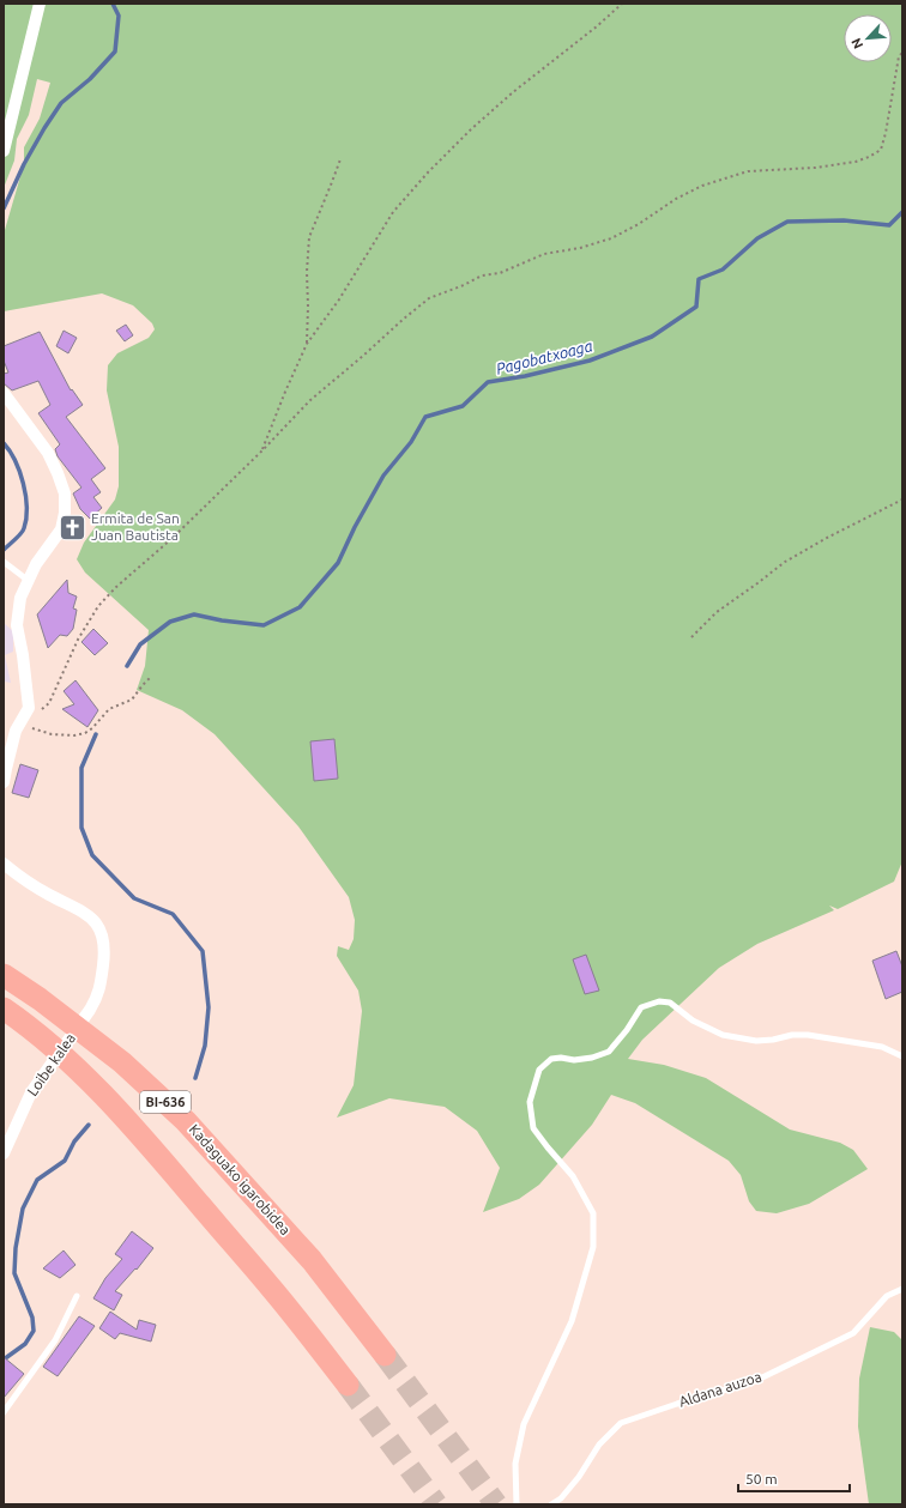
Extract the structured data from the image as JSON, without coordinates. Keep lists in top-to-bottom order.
{
  "streets": {
    "highway": ["BI-636", "Kadaguako igarobidea"],
    "street": ["Loibe kalea"],
    "lane": ["Aldana auzoa"]
  },
  "water": ["Pagobatxoaga"],
  "places": {
    "church": ["Ermita de San Juan Bautista"]
  },
  "scale_bar": "50 m",
  "north": "bottom left"
}
